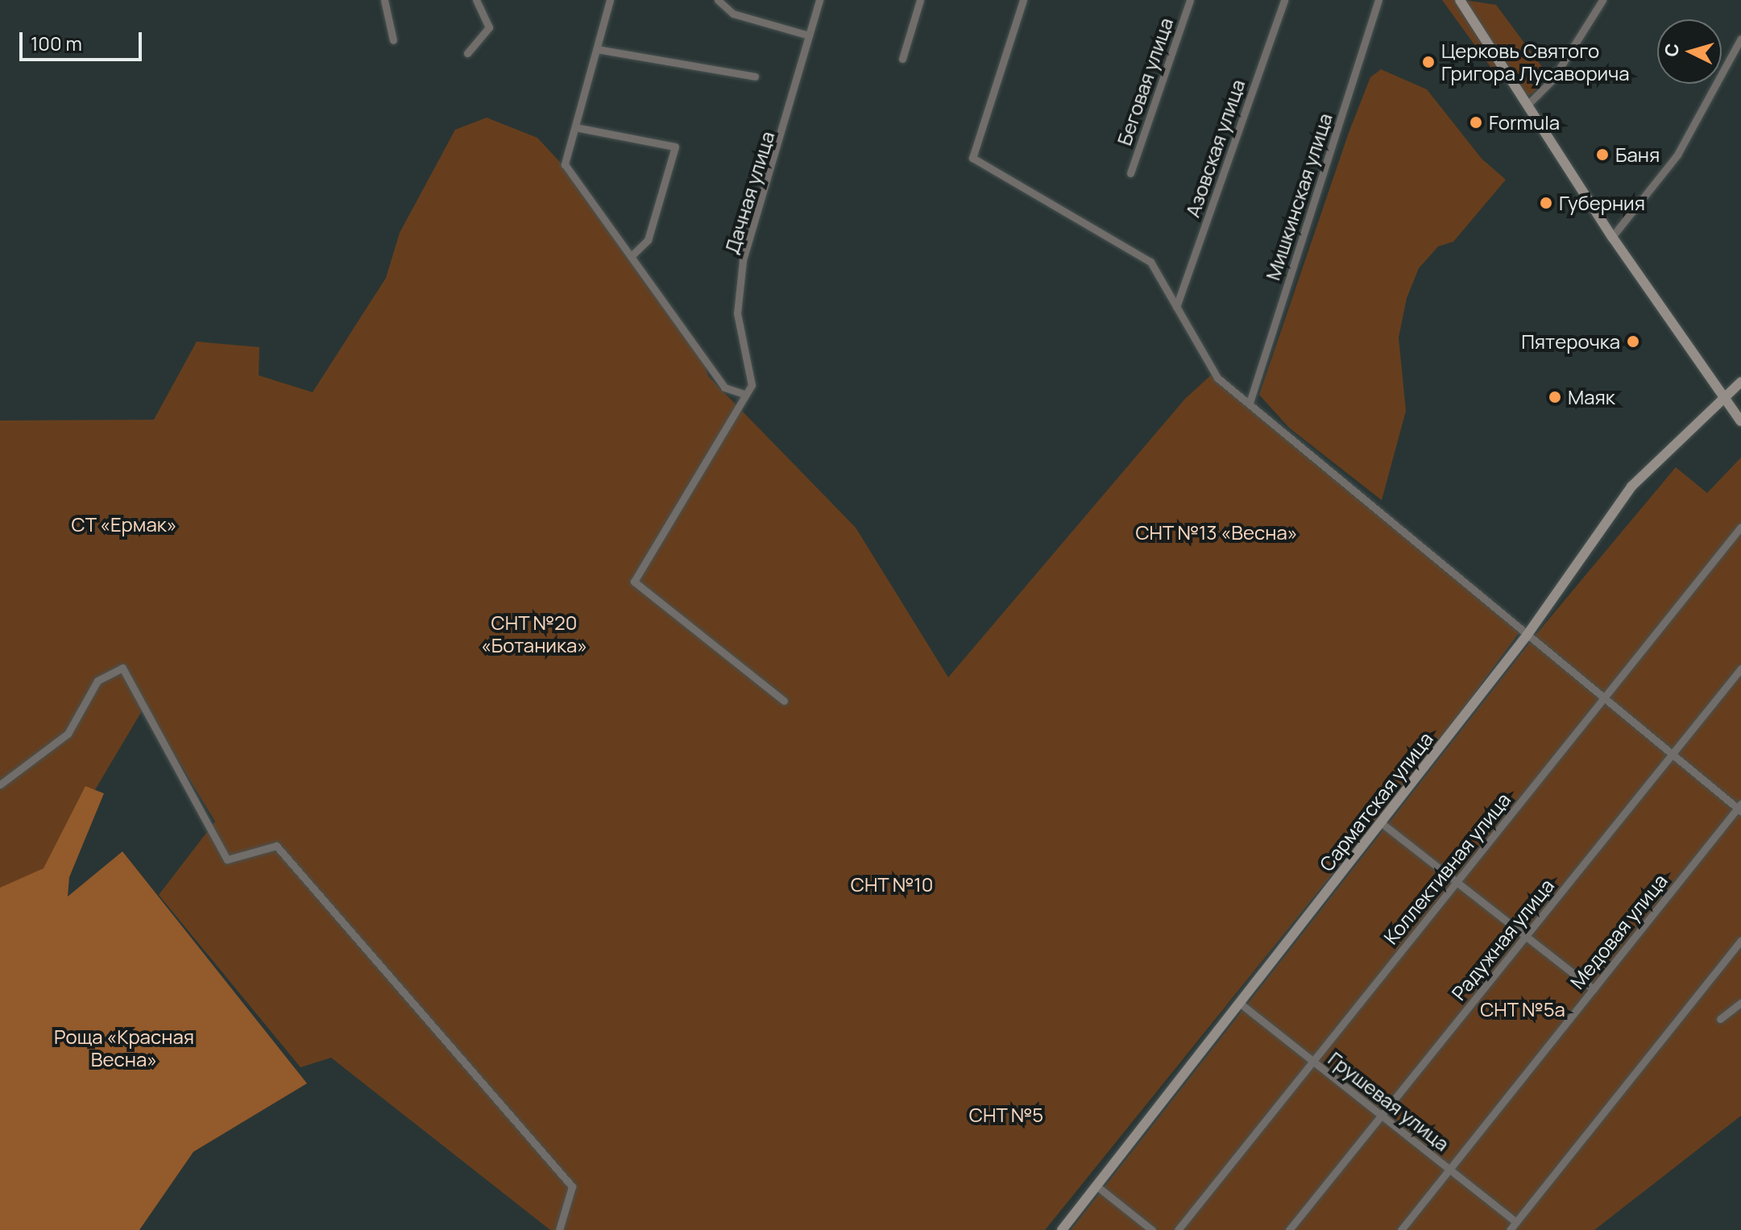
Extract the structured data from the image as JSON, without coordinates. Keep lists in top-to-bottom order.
{
  "streets": {
    "main road": ["Сарматская улица"],
    "street": [
      "Беговая улица",
      "Азовская улица",
      "Дачная улица",
      "Мишкинская улица",
      "Коллективная улица",
      "Медовая улица",
      "Радужная улица",
      "Грушевая улица"
    ]
  },
  "crossings": [
    ["Сарматская улица", "Грушевая улица"],
    ["Коллективная улица", "Грушевая улица"],
    ["Медовая улица", "Грушевая улица"],
    ["Радужная улица", "Грушевая улица"]
  ],
  "parks": [
    "СТ «Ермак»",
    "СНТ №13 «Весна»",
    "СНТ №20 «Ботаника»",
    "СНТ №10",
    "СНТ №5а",
    "Роща «Красная Весна»",
    "СНТ №5"
  ],
  "places": [
    "Церковь Святого Григора Лусаворича",
    "Formula",
    "Баня",
    "Губерния",
    "Пятерочка",
    "Маяк"
  ],
  "scale_bar": "100 m",
  "north": "left"
}
